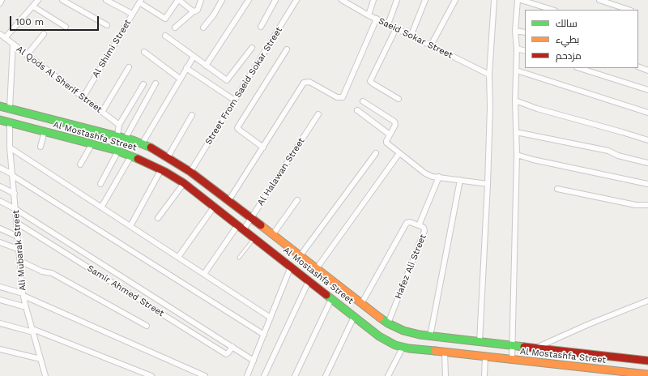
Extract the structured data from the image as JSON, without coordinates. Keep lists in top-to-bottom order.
{
  "streets": {
    "street": [
      "Saeid Sokar Street",
      "Al Shimi Street",
      "Al Qods Al Sherif Street",
      "Street From Saeid Sokar Street",
      "Al Mostashfa Street",
      "Al Halawan Street",
      "Ali Mubarak Street",
      "Hafez Ali Street",
      "Samir Ahmed Street"
    ]
  },
  "crossings": [
    ["Al Shimi Street", "Al Qods Al Sherif Street"],
    ["Street From Saeid Sokar Street", "Al Mostashfa Street"],
    ["Al Mostashfa Street", "Al Halawan Street"],
    ["Al Mostashfa Street", "Ali Mubarak Street"],
    ["Al Mostashfa Street", "Hafez Ali Street"],
    ["Ali Mubarak Street", "Samir Ahmed Street"]
  ],
  "legend": ["سالك", "بطيء", "مزدحم"],
  "scale_bar": "100 m"
}
